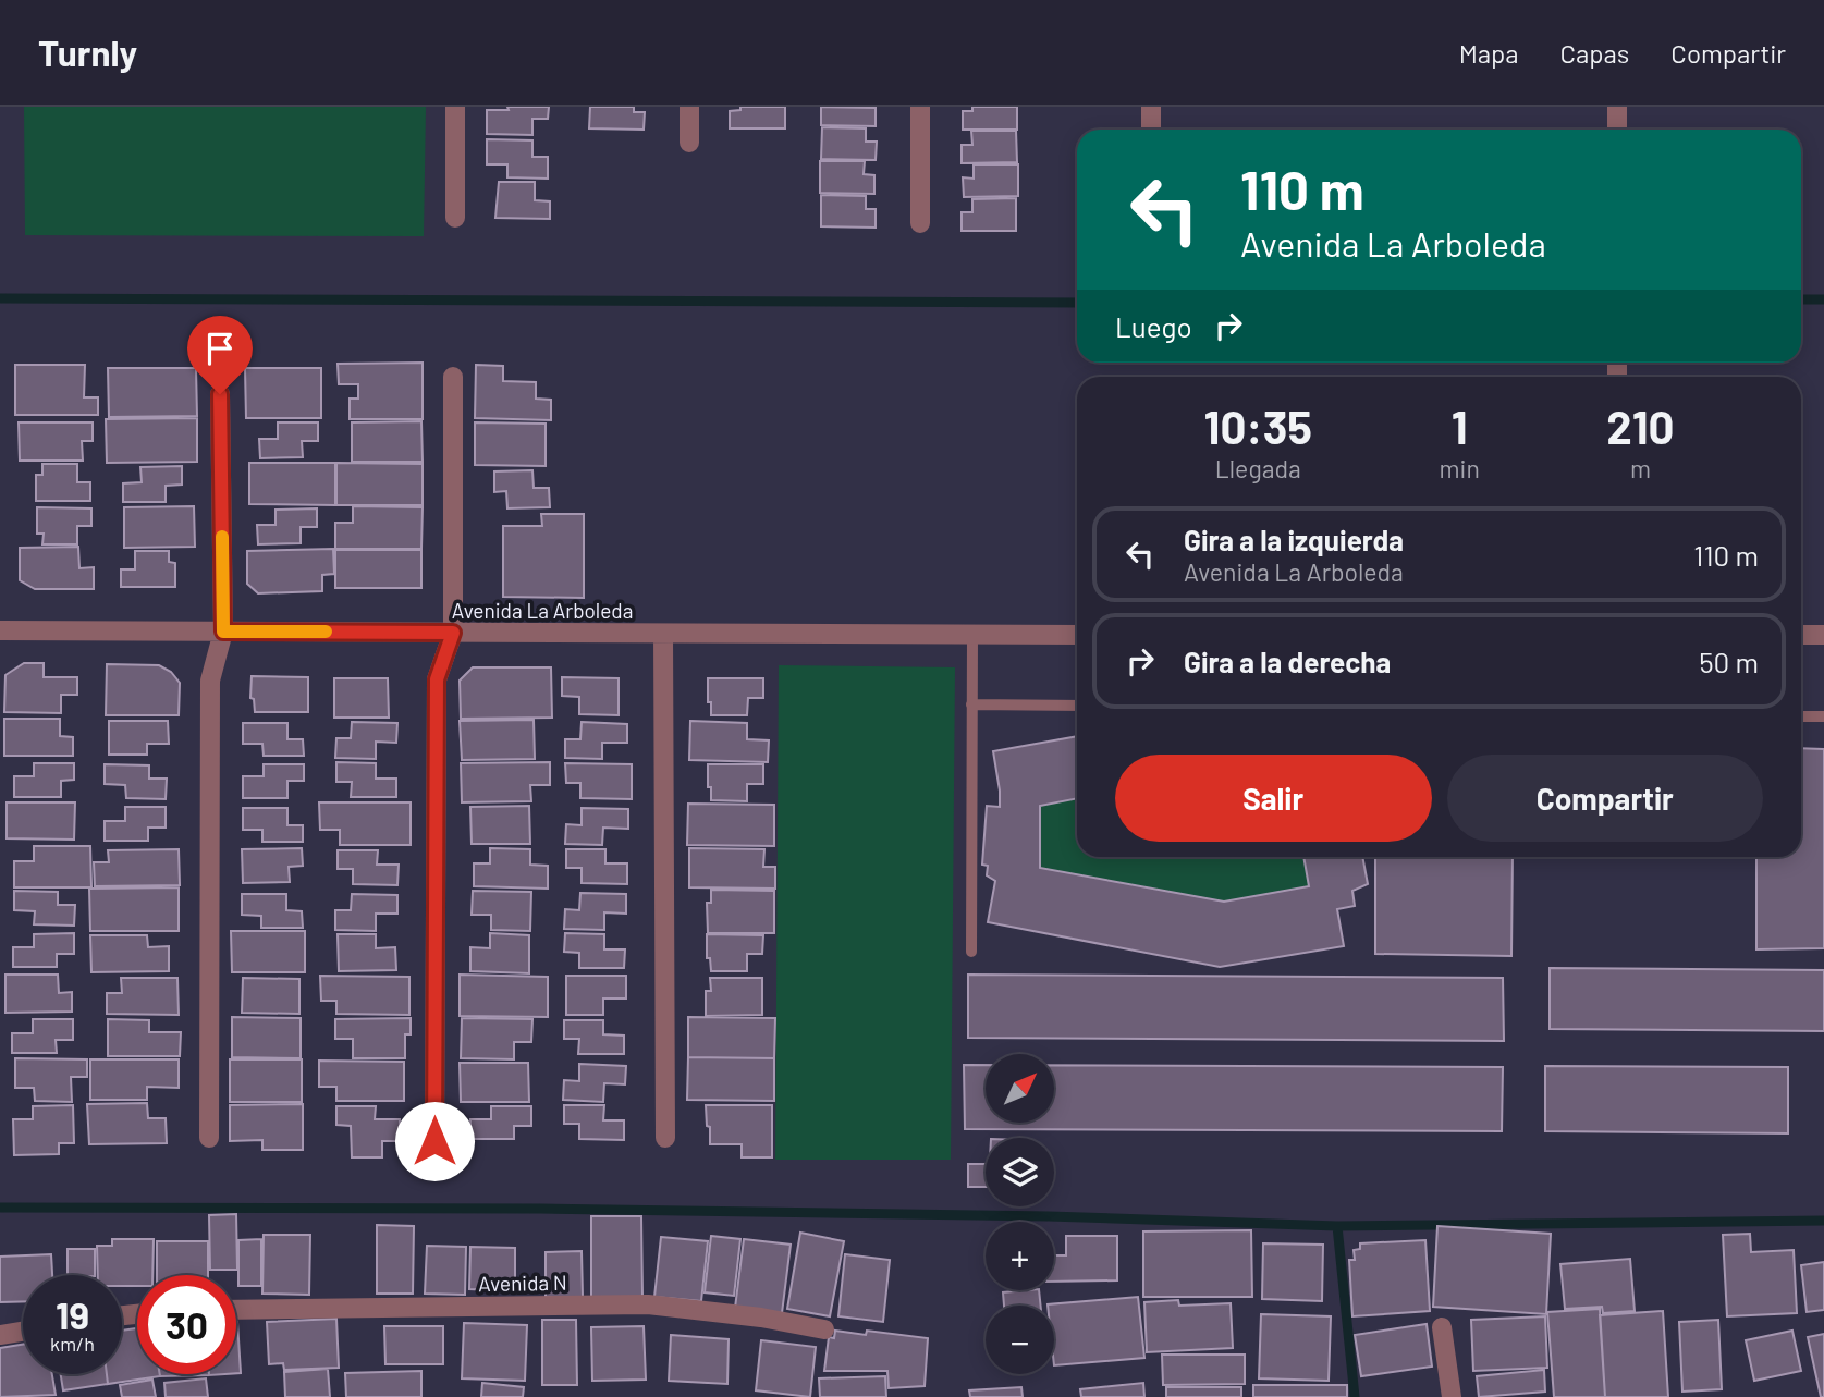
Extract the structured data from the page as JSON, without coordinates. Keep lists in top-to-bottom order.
{
  "streets": {
    "street": ["Avenida La Arboleda", "Avenida N"]
  },
  "north": "top right",
  "page": {
    "header": "Turnly",
    "nav": ["Mapa", "Capas", "Compartir"],
    "turn": ["110 m", "Avenida La Arboleda"],
    "then": "Luego",
    "eta": [
      "10:35",
      "Llegada",
      "1",
      "min",
      "210",
      "m"
    ],
    "list": [
      {
        "name": "Gira a la izquierda",
        "note": "Avenida La Arboleda",
        "value": "110 m"
      },
      {
        "name": "Gira a la derecha",
        "value": "50 m"
      }
    ],
    "buttons": ["Salir", "Compartir"],
    "map_buttons": ["+", "−"],
    "speed": "19 km/h",
    "limit": "30"
  }
}
